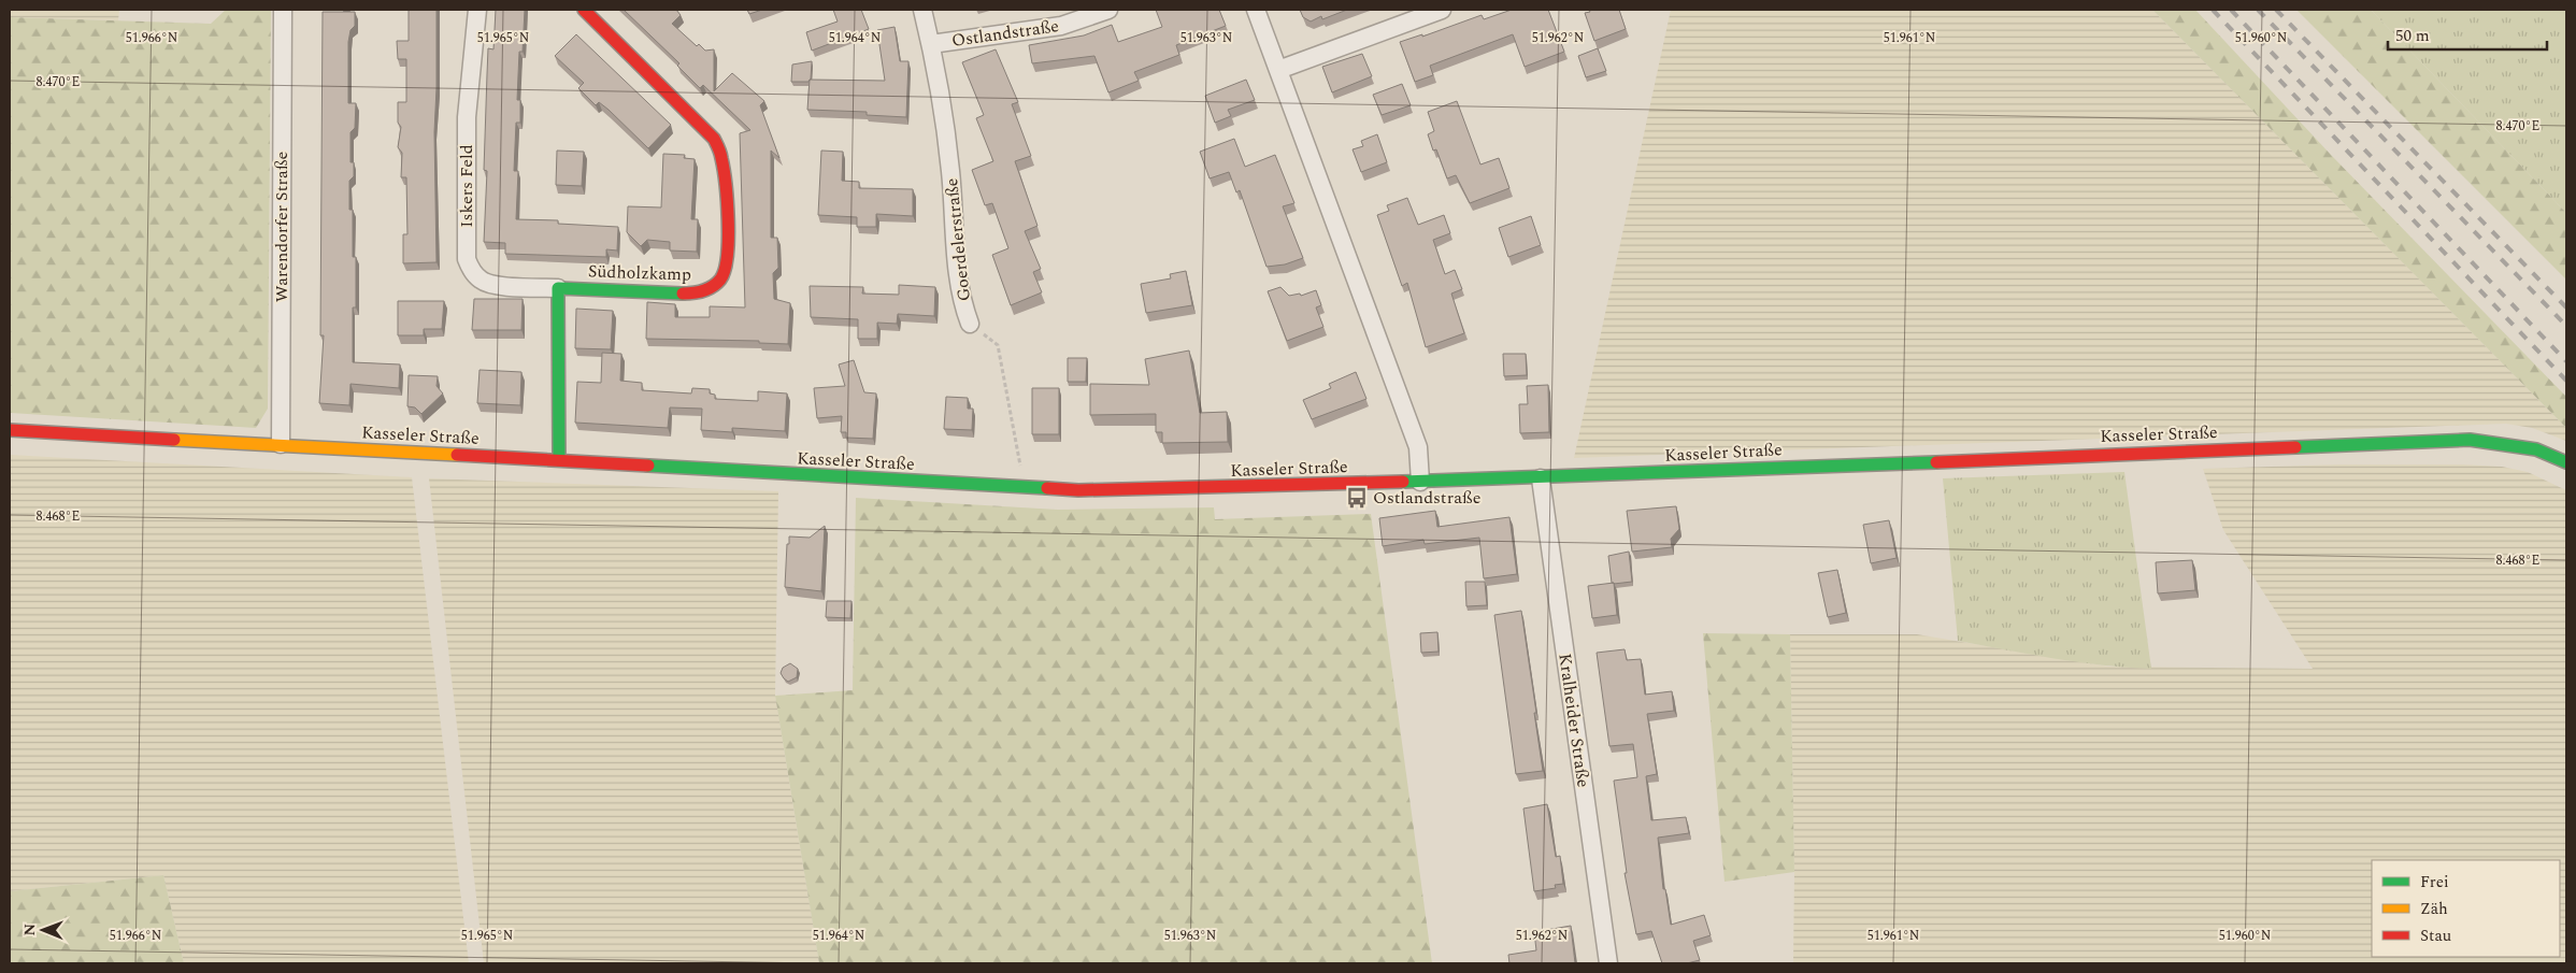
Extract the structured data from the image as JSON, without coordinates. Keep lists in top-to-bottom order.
{
  "streets": {
    "street": [
      "Ostlandstraße",
      "Iskers Feld",
      "Warendorfer Straße",
      "Goerdelerstraße",
      "Südholzkamp",
      "Kasseler Straße",
      "Kralheider Straße"
    ]
  },
  "crossings": [
    ["Ostlandstraße", "Goerdelerstraße"],
    ["Iskers Feld", "Südholzkamp"],
    ["Warendorfer Straße", "Kasseler Straße"],
    ["Goerdelerstraße", "Kasseler Straße"],
    ["Kasseler Straße", "Kralheider Straße"]
  ],
  "places": {
    "bus stop": ["Ostlandstraße"]
  },
  "legend": ["Frei", "Zäh", "Stau"],
  "scale_bar": "50 m",
  "north": "left",
  "coordinates": [
    "51.966°N",
    "51.965°N",
    "51.964°N",
    "51.963°N",
    "51.962°N",
    "51.961°N",
    "51.960°N",
    "8.470°E",
    "8.468°E"
  ]
}
